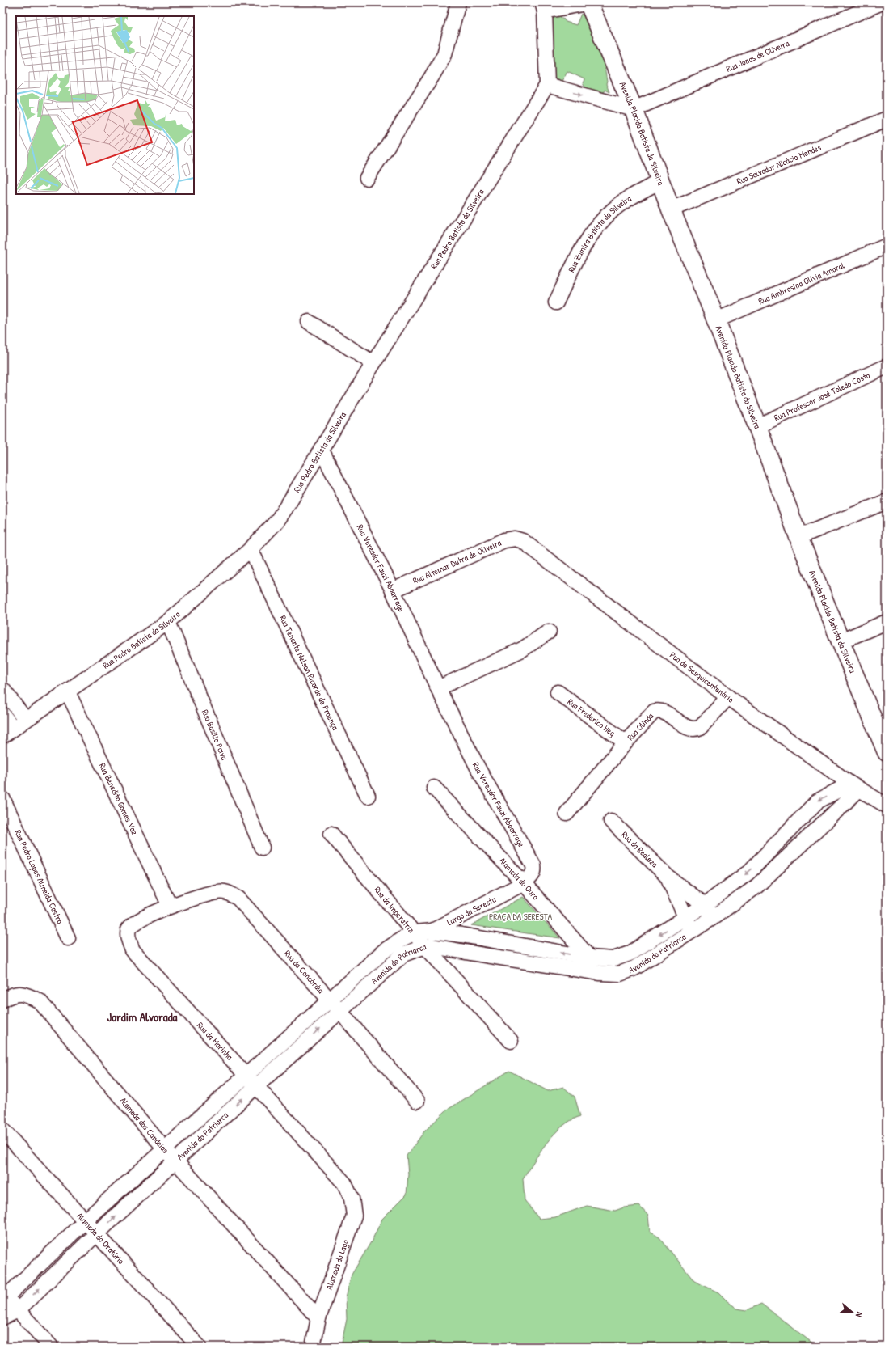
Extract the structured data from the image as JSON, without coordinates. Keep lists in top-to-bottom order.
{
  "streets": {
    "main road": ["Avenida Placido Batista da Silveira"],
    "street": [
      "Rua Jonas de Oliveira",
      "Rua Salvador Nicácio Mendes",
      "Rua Pedro Batista da Silveira",
      "Rua Zumira Batista da Silveira",
      "Rua Ambrosina Olívia Amaral",
      "Rua Professor José Toledo Costa",
      "Rua Altemar Dutra de Oliveira",
      "Rua Vereador Fauzi Aboarrage",
      "Rua Tenente Nelson Ricardo de Proença",
      "Rua do Sesquicentenário",
      "Rua Frederico Heg",
      "Rua Olinda",
      "Rua Basílio Paiva",
      "Rua Benedito Gomes Vaz",
      "Rua da Realeza",
      "Rua Pedro Lopes Almeida Castro",
      "Alameda do Ouro",
      "Rua da Imperatriz",
      "Largo da Seresta",
      "Avenida do Patriarca",
      "Rua da Concórdia",
      "Rua da Marinha",
      "Alameda das Candeias",
      "Alameda do Oratório",
      "Alameda do Lago"
    ]
  },
  "crossings": [
    ["Rua Jonas de Oliveira", "Avenida Placido Batista da Silveira"],
    ["Avenida Placido Batista da Silveira", "Rua Salvador Nicácio Mendes"],
    ["Avenida Placido Batista da Silveira", "Rua Zumira Batista da Silveira"],
    ["Avenida Placido Batista da Silveira", "Rua Ambrosina Olívia Amaral"],
    ["Avenida Placido Batista da Silveira", "Rua Professor José Toledo Costa"],
    ["Rua Pedro Batista da Silveira", "Rua Vereador Fauzi Aboarrage"],
    ["Rua Pedro Batista da Silveira", "Rua Tenente Nelson Ricardo de Proença"],
    ["Rua Pedro Batista da Silveira", "Rua Basílio Paiva"],
    ["Rua Pedro Batista da Silveira", "Rua Benedito Gomes Vaz"],
    ["Rua Altemar Dutra de Oliveira", "Rua Vereador Fauzi Aboarrage"],
    ["Rua Altemar Dutra de Oliveira", "Rua do Sesquicentenário"],
    ["Rua Vereador Fauzi Aboarrage", "Alameda do Ouro"],
    ["Rua Vereador Fauzi Aboarrage", "Largo da Seresta"],
    ["Rua do Sesquicentenário", "Rua Olinda"],
    ["Rua do Sesquicentenário", "Avenida do Patriarca"],
    ["Rua Frederico Heg", "Rua Olinda"],
    ["Rua Benedito Gomes Vaz", "Rua da Concórdia"],
    ["Rua Benedito Gomes Vaz", "Rua da Marinha"],
    ["Rua da Realeza", "Avenida do Patriarca"],
    ["Alameda do Ouro", "Largo da Seresta"],
    ["Alameda do Ouro", "Avenida do Patriarca"],
    ["Rua da Imperatriz", "Avenida do Patriarca"],
    ["Largo da Seresta", "Avenida do Patriarca"],
    ["Avenida do Patriarca", "Rua da Concórdia"],
    ["Avenida do Patriarca", "Rua da Marinha"],
    ["Avenida do Patriarca", "Alameda das Candeias"],
    ["Avenida do Patriarca", "Alameda do Oratório"],
    ["Rua da Concórdia", "Rua da Marinha"],
    ["Rua da Marinha", "Alameda do Lago"],
    ["Alameda das Candeias", "Alameda do Lago"]
  ],
  "districts": ["Jardim Alvorada"],
  "parks": ["PRAÇA DA SERESTA"],
  "north": "right"
}
